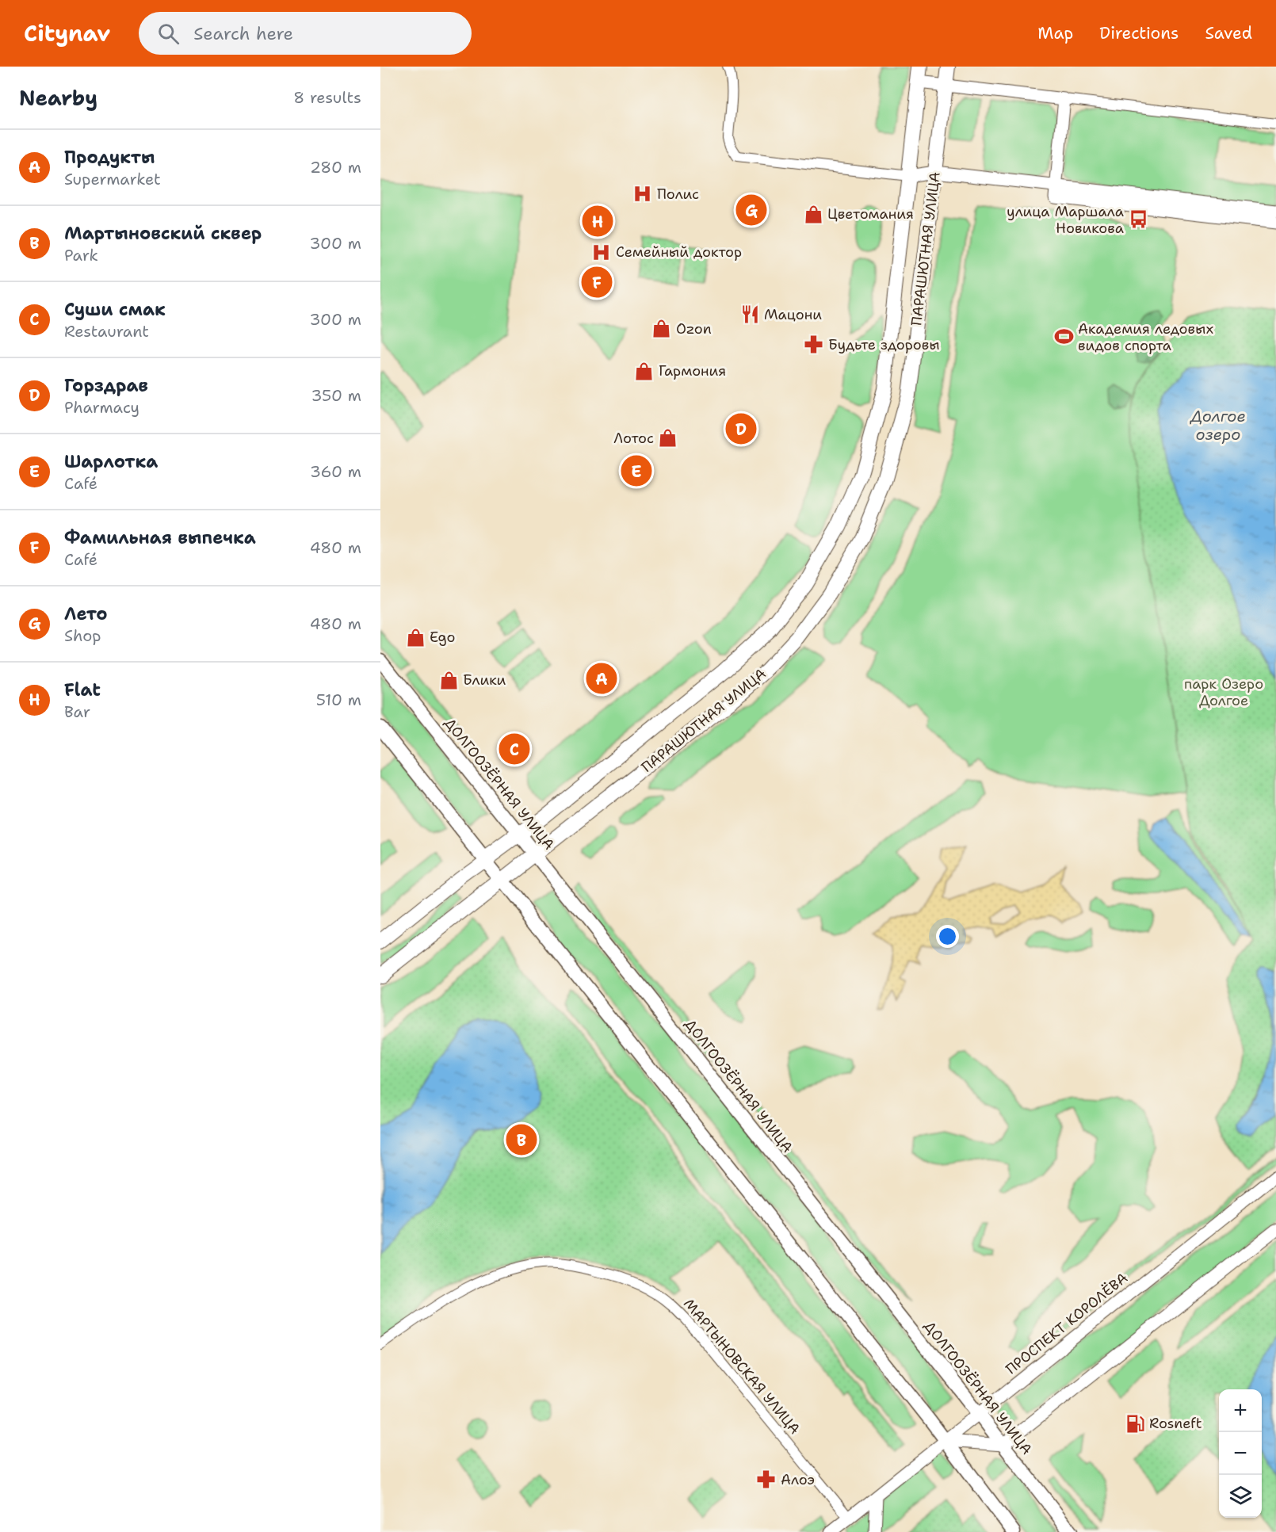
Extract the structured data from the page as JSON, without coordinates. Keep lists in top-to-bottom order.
{
  "streets": {
    "main road": ["ПАРАШЮТНАЯ УЛИЦА", "ДОЛГООЗЁРНАЯ УЛИЦА"],
    "street": ["ПРОСПЕКТ КОРОЛЁВА", "МАРТЫНОВСКАЯ УЛИЦА"]
  },
  "crossings": [
    ["ПАРАШЮТНАЯ УЛИЦА", "ДОЛГООЗЁРНАЯ УЛИЦА"],
    ["ДОЛГООЗЁРНАЯ УЛИЦА", "ПРОСПЕКТ КОРОЛЁВА"],
    ["ПРОСПЕКТ КОРОЛЁВА", "МАРТЫНОВСКАЯ УЛИЦА"]
  ],
  "water": ["Долгое озеро"],
  "parks": ["парк Озеро Долгое"],
  "places": {
    "hospital": ["Полис", "Семейный доктор"],
    "shop": [
      "Цветомания",
      "Ozon",
      "Гармония",
      "Лотос",
      "Ego",
      "Блики"
    ],
    "bus stop": ["улица Маршала Новикова"],
    "restaurant": ["Мацони"],
    "sports": ["Академия ледовых видов спорта"],
    "pharmacy": ["Будьте здоровы", "Алоэ"],
    "fuel station": ["Rosneft"]
  },
  "page": {
    "header": "Citynav",
    "search": "Search here",
    "nav": ["Map", "Directions", "Saved"],
    "heading": ["Nearby", "8 results"],
    "list": [
      {
        "mark": "A",
        "name": "Продукты",
        "note": "Supermarket",
        "value": "280 m"
      },
      {
        "mark": "B",
        "name": "Мартыновский сквер",
        "note": "Park",
        "value": "300 m"
      },
      {
        "mark": "C",
        "name": "Суши смак",
        "note": "Restaurant",
        "value": "300 m"
      },
      {
        "mark": "D",
        "name": "Горздрав",
        "note": "Pharmacy",
        "value": "350 m"
      },
      {
        "mark": "E",
        "name": "Шарлотка",
        "note": "Café",
        "value": "360 m"
      },
      {
        "mark": "F",
        "name": "Фамильная выпечка",
        "note": "Café",
        "value": "480 m"
      },
      {
        "mark": "G",
        "name": "Лето",
        "note": "Shop",
        "value": "480 m"
      },
      {
        "mark": "H",
        "name": "Flat",
        "note": "Bar",
        "value": "510 m"
      }
    ],
    "pins": [
      "G",
      "H",
      "F",
      "D",
      "E",
      "A",
      "C",
      "B"
    ],
    "map_buttons": ["+", "−"]
  }
}
